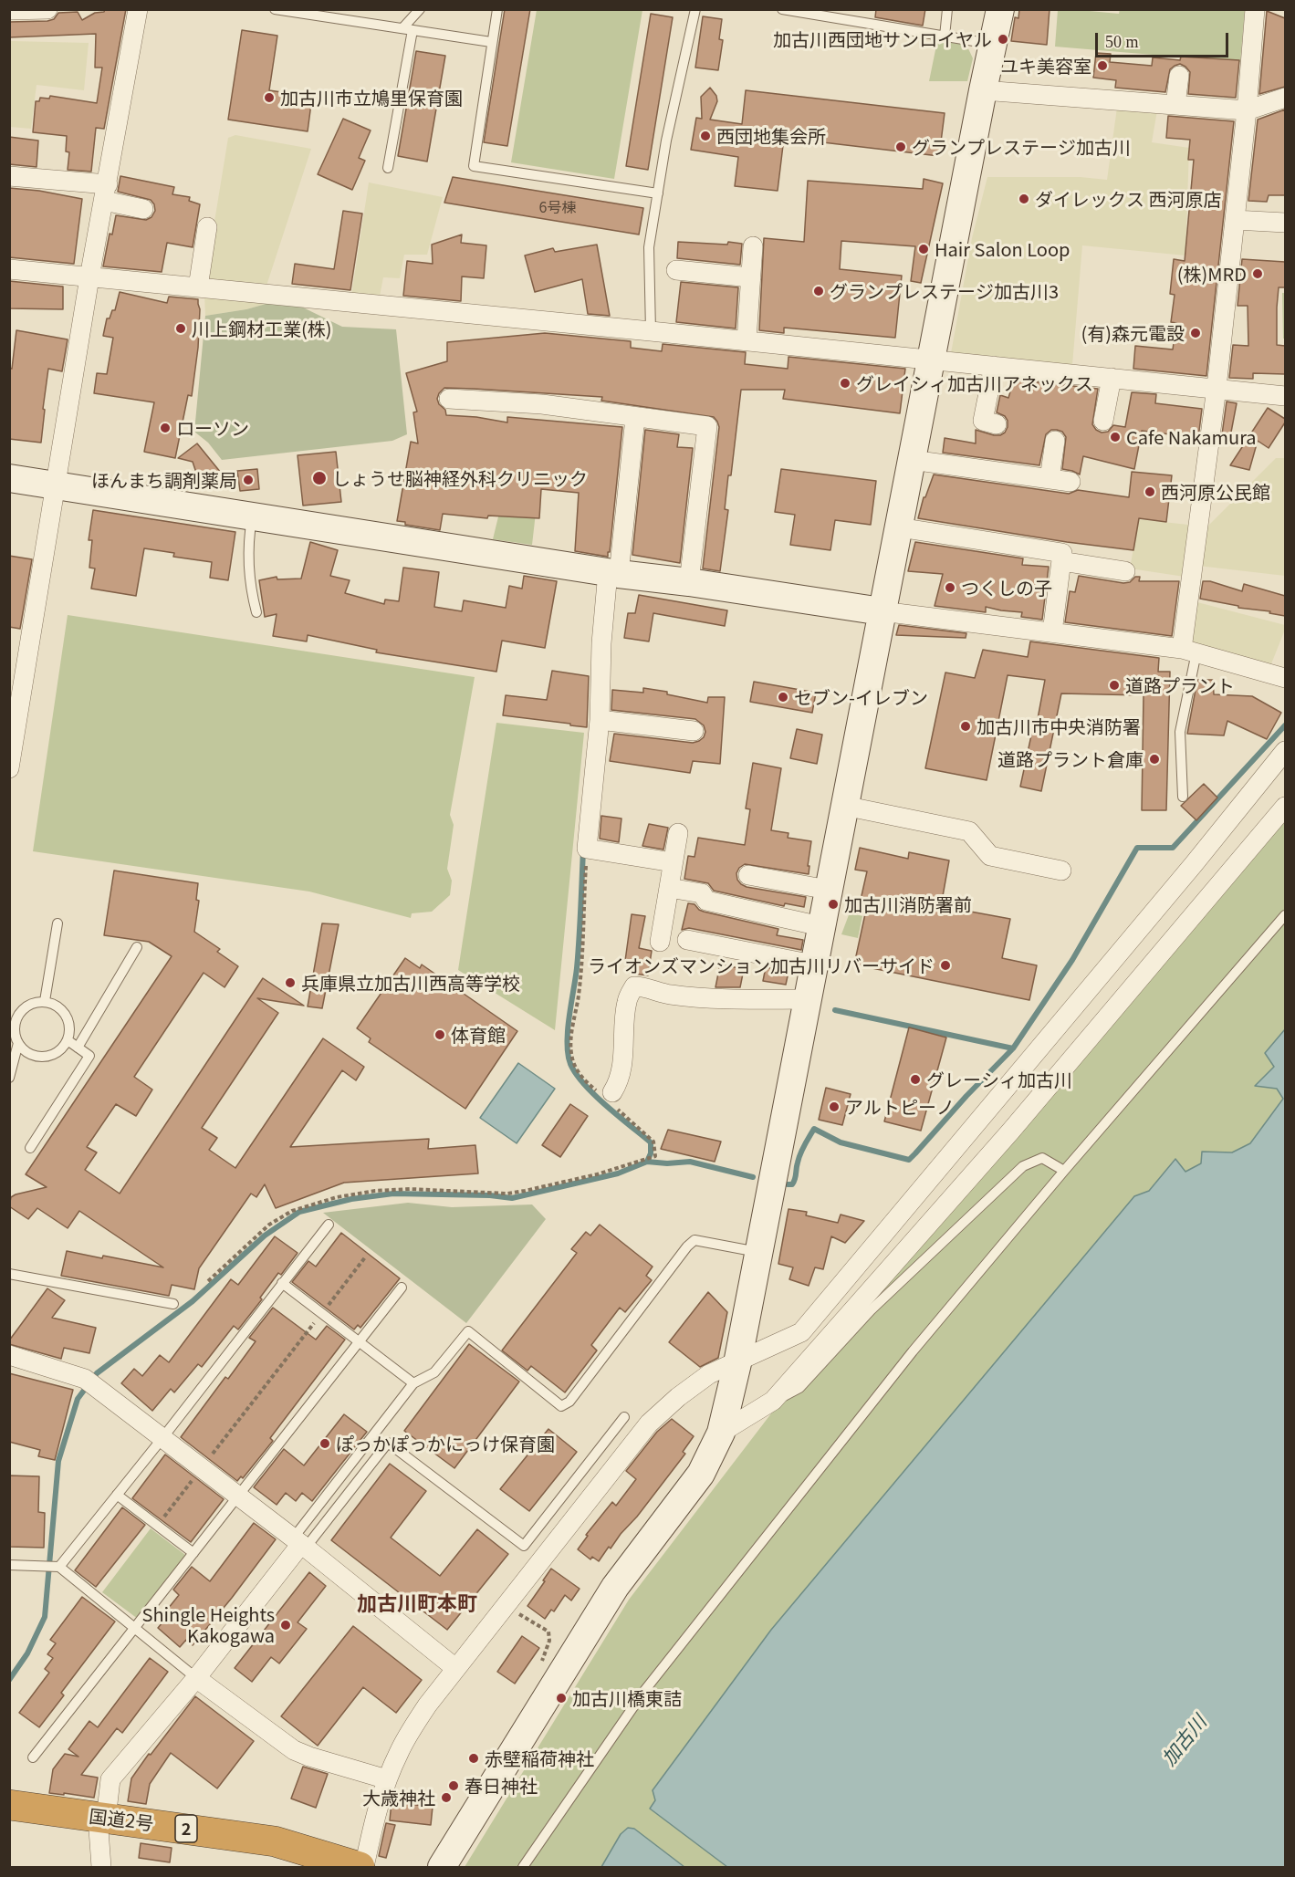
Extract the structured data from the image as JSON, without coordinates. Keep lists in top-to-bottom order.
{
  "streets": {
    "highway": ["国道2号", "2"]
  },
  "districts": ["加古川町本町"],
  "water": ["加古川"],
  "places": [
    "加古川西団地サンロイヤル",
    "ユキ美容室",
    "加古川市立鳩里保育園",
    "西団地集会所",
    "グランプレステージ加古川",
    "ダイレックス 西河原店",
    "Hair Salon Loop",
    "(株)MRD",
    "グランプレステージ加古川3",
    "川上鋼材工業(株)",
    "(有)森元電設",
    "グレイシィ加古川アネックス",
    "ローソン",
    "Cafe Nakamura",
    "しょうせ脳神経外科クリニック",
    "ほんまち調剤薬局",
    "西河原公民館",
    "つくしの子",
    "道路プラント",
    "セブン-イレブン",
    "加古川市中央消防署",
    "道路プラント倉庫",
    "加古川消防署前",
    "ライオンズマンション加古川リバーサイド",
    "兵庫県立加古川西高等学校",
    "体育館",
    "グレーシィ加古川",
    "アルトピーノ",
    "ぽっかぽっかにっけ保育園",
    "Shingle Heights Kakogawa",
    "加古川橋東詰",
    "赤壁稲荷神社",
    "春日神社",
    "大歳神社"
  ],
  "house_numbers": ["6号棟"],
  "scale_bar": "50 m"
}
